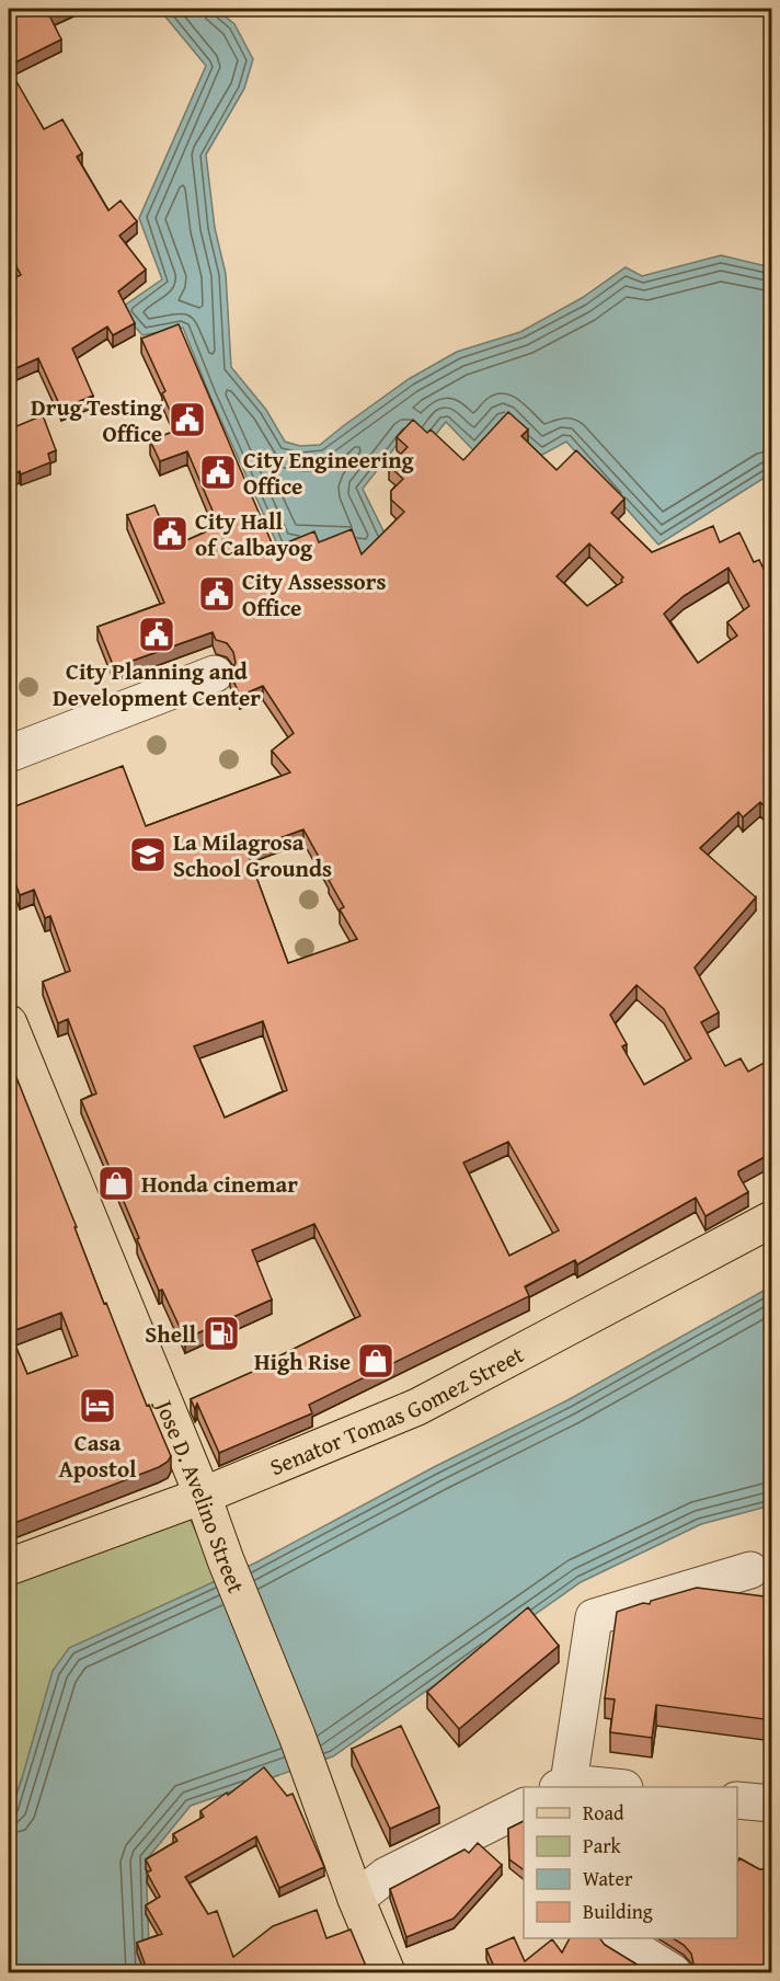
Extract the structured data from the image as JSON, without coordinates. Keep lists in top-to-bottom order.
{
  "streets": {
    "main road": ["Senator Tomas Gomez Street", "Jose D. Avelino Street"]
  },
  "crossings": [
    ["Senator Tomas Gomez Street", "Jose D. Avelino Street"]
  ],
  "places": {
    "public building": [
      "Drug Testing Office",
      "City Engineering Office",
      "City Hall of Calbayog",
      "City Assessors Office",
      "City Planning and Development Center"
    ],
    "school or university": ["La Milagrosa School Grounds"],
    "shop": ["Honda cinemar", "High Rise"],
    "fuel station": ["Shell"],
    "hotel": ["Casa Apostol"]
  },
  "legend": [
    "Road",
    "Park",
    "Water",
    "Building"
  ]
}
